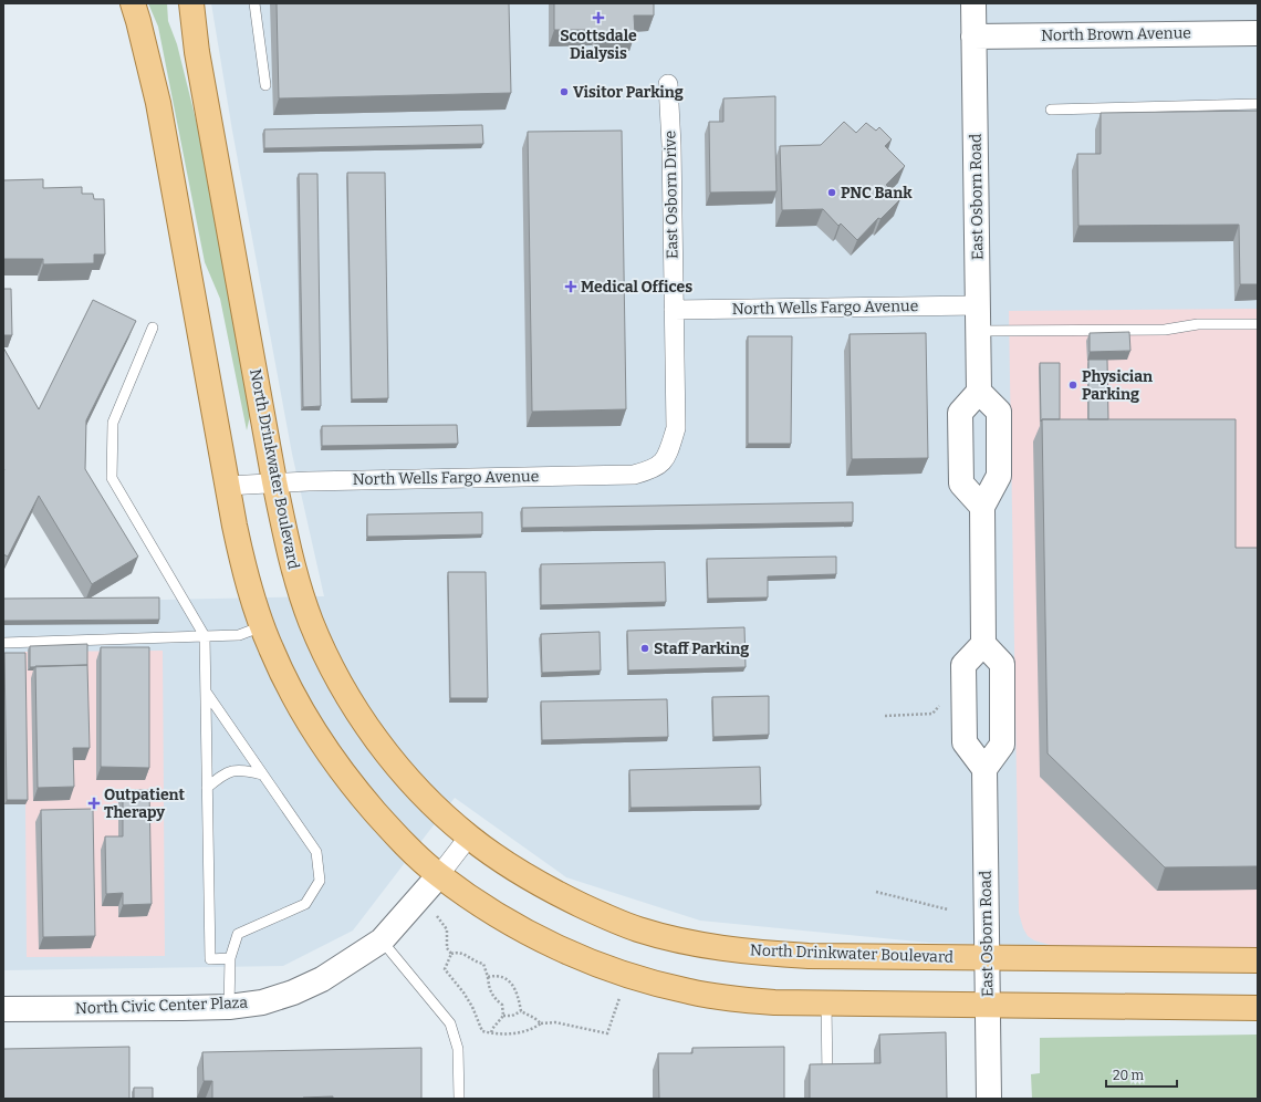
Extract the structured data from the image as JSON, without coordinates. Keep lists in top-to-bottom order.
{
  "streets": {
    "main road": [
      "North Brown Avenue",
      "East Osborn Road",
      "North Drinkwater Boulevard",
      "North Civic Center Plaza"
    ],
    "street": ["East Osborn Drive", "North Wells Fargo Avenue"]
  },
  "crossings": [
    ["North Brown Avenue", "East Osborn Road"],
    ["East Osborn Drive", "North Wells Fargo Avenue"],
    ["East Osborn Road", "North Wells Fargo Avenue"],
    ["East Osborn Road", "North Drinkwater Boulevard"],
    ["North Wells Fargo Avenue", "North Drinkwater Boulevard"],
    ["North Drinkwater Boulevard", "North Civic Center Plaza"]
  ],
  "places": {
    "health": ["Scottsdale Dialysis", "Medical Offices", "Outpatient Therapy"],
    "other": [
      "Visitor Parking",
      "PNC Bank",
      "Physician Parking",
      "Staff Parking"
    ]
  },
  "scale_bar": "20 m"
}
